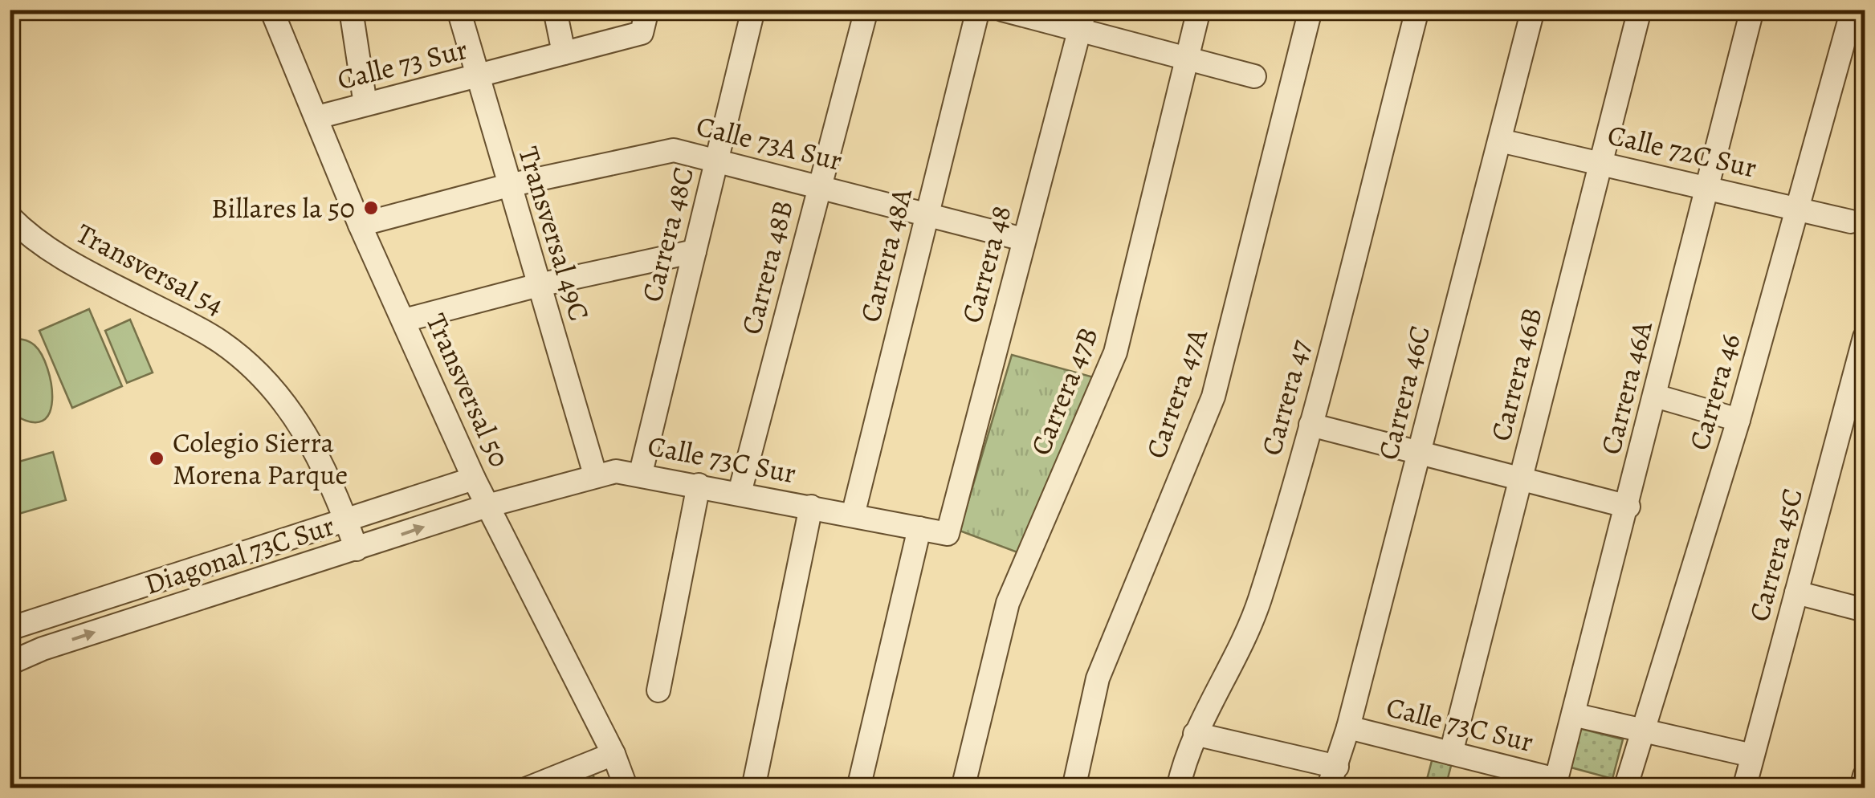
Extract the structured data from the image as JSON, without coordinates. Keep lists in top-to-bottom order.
{
  "streets": {
    "street": [
      "Calle 73 Sur",
      "Calle 73A Sur",
      "Calle 72C Sur",
      "Transversal 49C",
      "Carrera 48C",
      "Carrera 48A",
      "Carrera 48",
      "Carrera 48B",
      "Transversal 54",
      "Carrera 46B",
      "Carrera 46A",
      "Transversal 50",
      "Carrera 47B",
      "Carrera 46",
      "Carrera 46C",
      "Carrera 47A",
      "Carrera 47",
      "Calle 73C Sur",
      "Diagonal 73C Sur",
      "Carrera 45C"
    ]
  },
  "crossings": [
    ["Calle 73 Sur", "Transversal 49C"],
    ["Calle 73 Sur", "Transversal 50"],
    ["Calle 73A Sur", "Transversal 49C"],
    ["Calle 73A Sur", "Carrera 48C"],
    ["Calle 73A Sur", "Carrera 48A"],
    ["Calle 73A Sur", "Carrera 48"],
    ["Calle 73A Sur", "Carrera 48B"],
    ["Calle 73A Sur", "Transversal 50"],
    ["Calle 72C Sur", "Carrera 46B"],
    ["Calle 72C Sur", "Carrera 46A"],
    ["Calle 72C Sur", "Carrera 46"],
    ["Calle 72C Sur", "Carrera 46C"],
    ["Transversal 49C", "Calle 73C Sur"],
    ["Carrera 48C", "Calle 73C Sur"],
    ["Carrera 48A", "Calle 73C Sur"],
    ["Carrera 48", "Calle 73C Sur"],
    ["Carrera 48B", "Calle 73C Sur"],
    ["Transversal 54", "Diagonal 73C Sur"],
    ["Carrera 46B", "Calle 73C Sur"],
    ["Carrera 46A", "Calle 73C Sur"],
    ["Transversal 50", "Calle 73C Sur"],
    ["Transversal 50", "Diagonal 73C Sur"],
    ["Carrera 46", "Calle 73C Sur"],
    ["Carrera 46C", "Calle 73C Sur"],
    ["Calle 73C Sur", "Diagonal 73C Sur"],
    ["Calle 73C Sur", "Carrera 45C"]
  ],
  "places": ["Billares la 50", "Colegio Sierra Morena Parque"]
}
